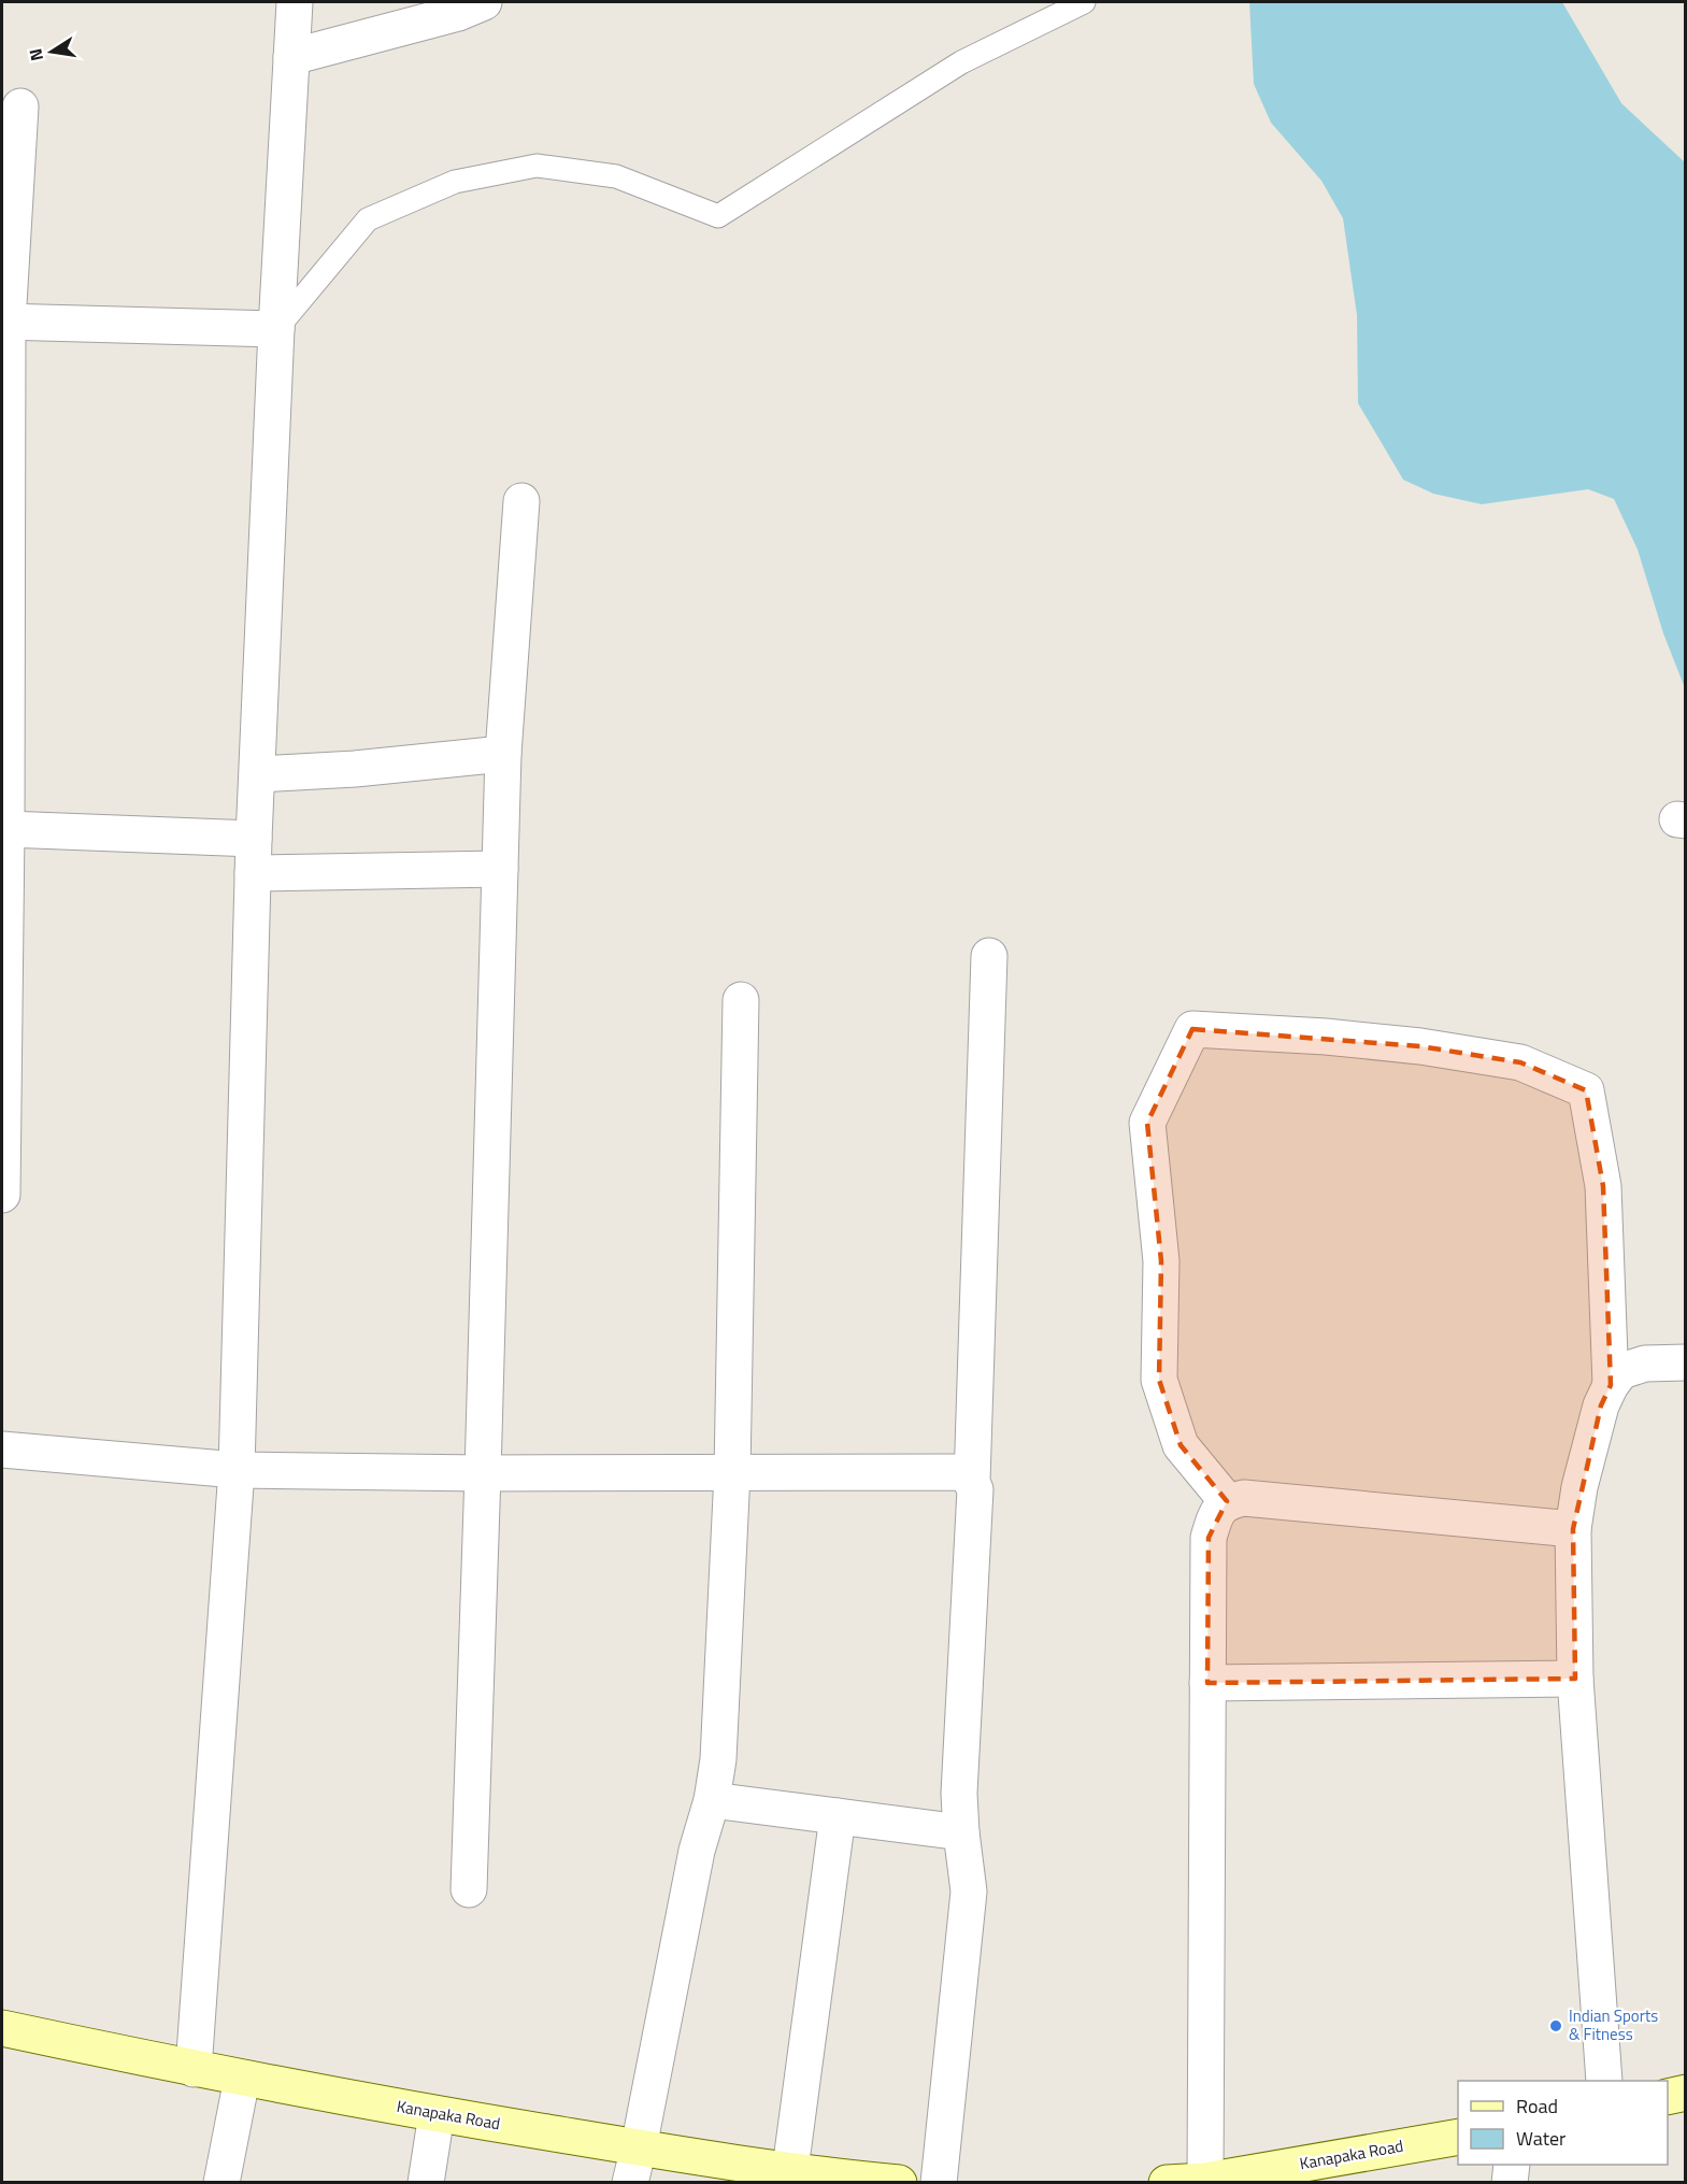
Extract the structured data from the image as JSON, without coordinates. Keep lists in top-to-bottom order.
{
  "streets": {
    "street": ["Kanapaka Road"]
  },
  "places": ["Indian Sports & Fitness"],
  "legend": ["Road", "Water"],
  "north": "left"
}
